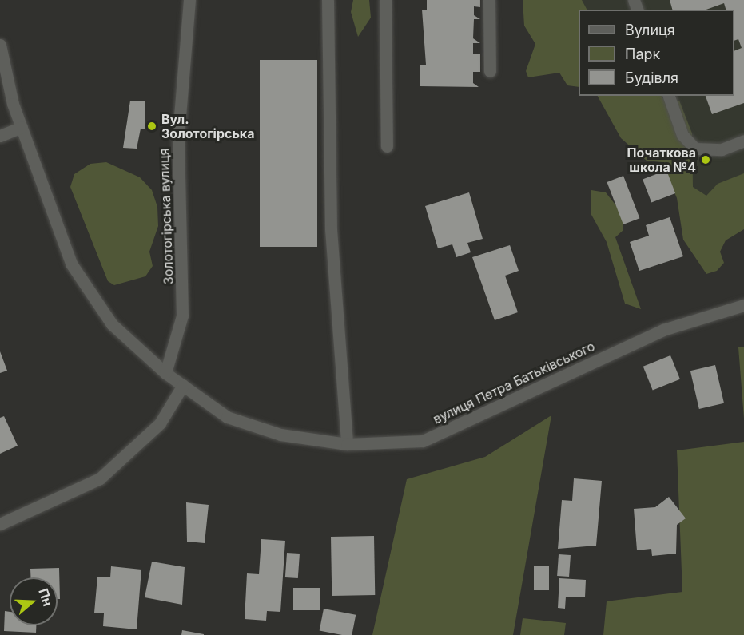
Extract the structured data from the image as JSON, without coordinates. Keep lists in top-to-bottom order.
{
  "streets": {
    "street": ["Золотогірська вулиця", "вулиця Петра Батьківського"]
  },
  "crossings": [
    ["Золотогірська вулиця", "вулиця Петра Батьківського"]
  ],
  "places": ["Вул. Золотогірська", "Початкова школа №4"],
  "legend": ["Вулиця", "Парк", "Будівля"],
  "north": "right"
}
